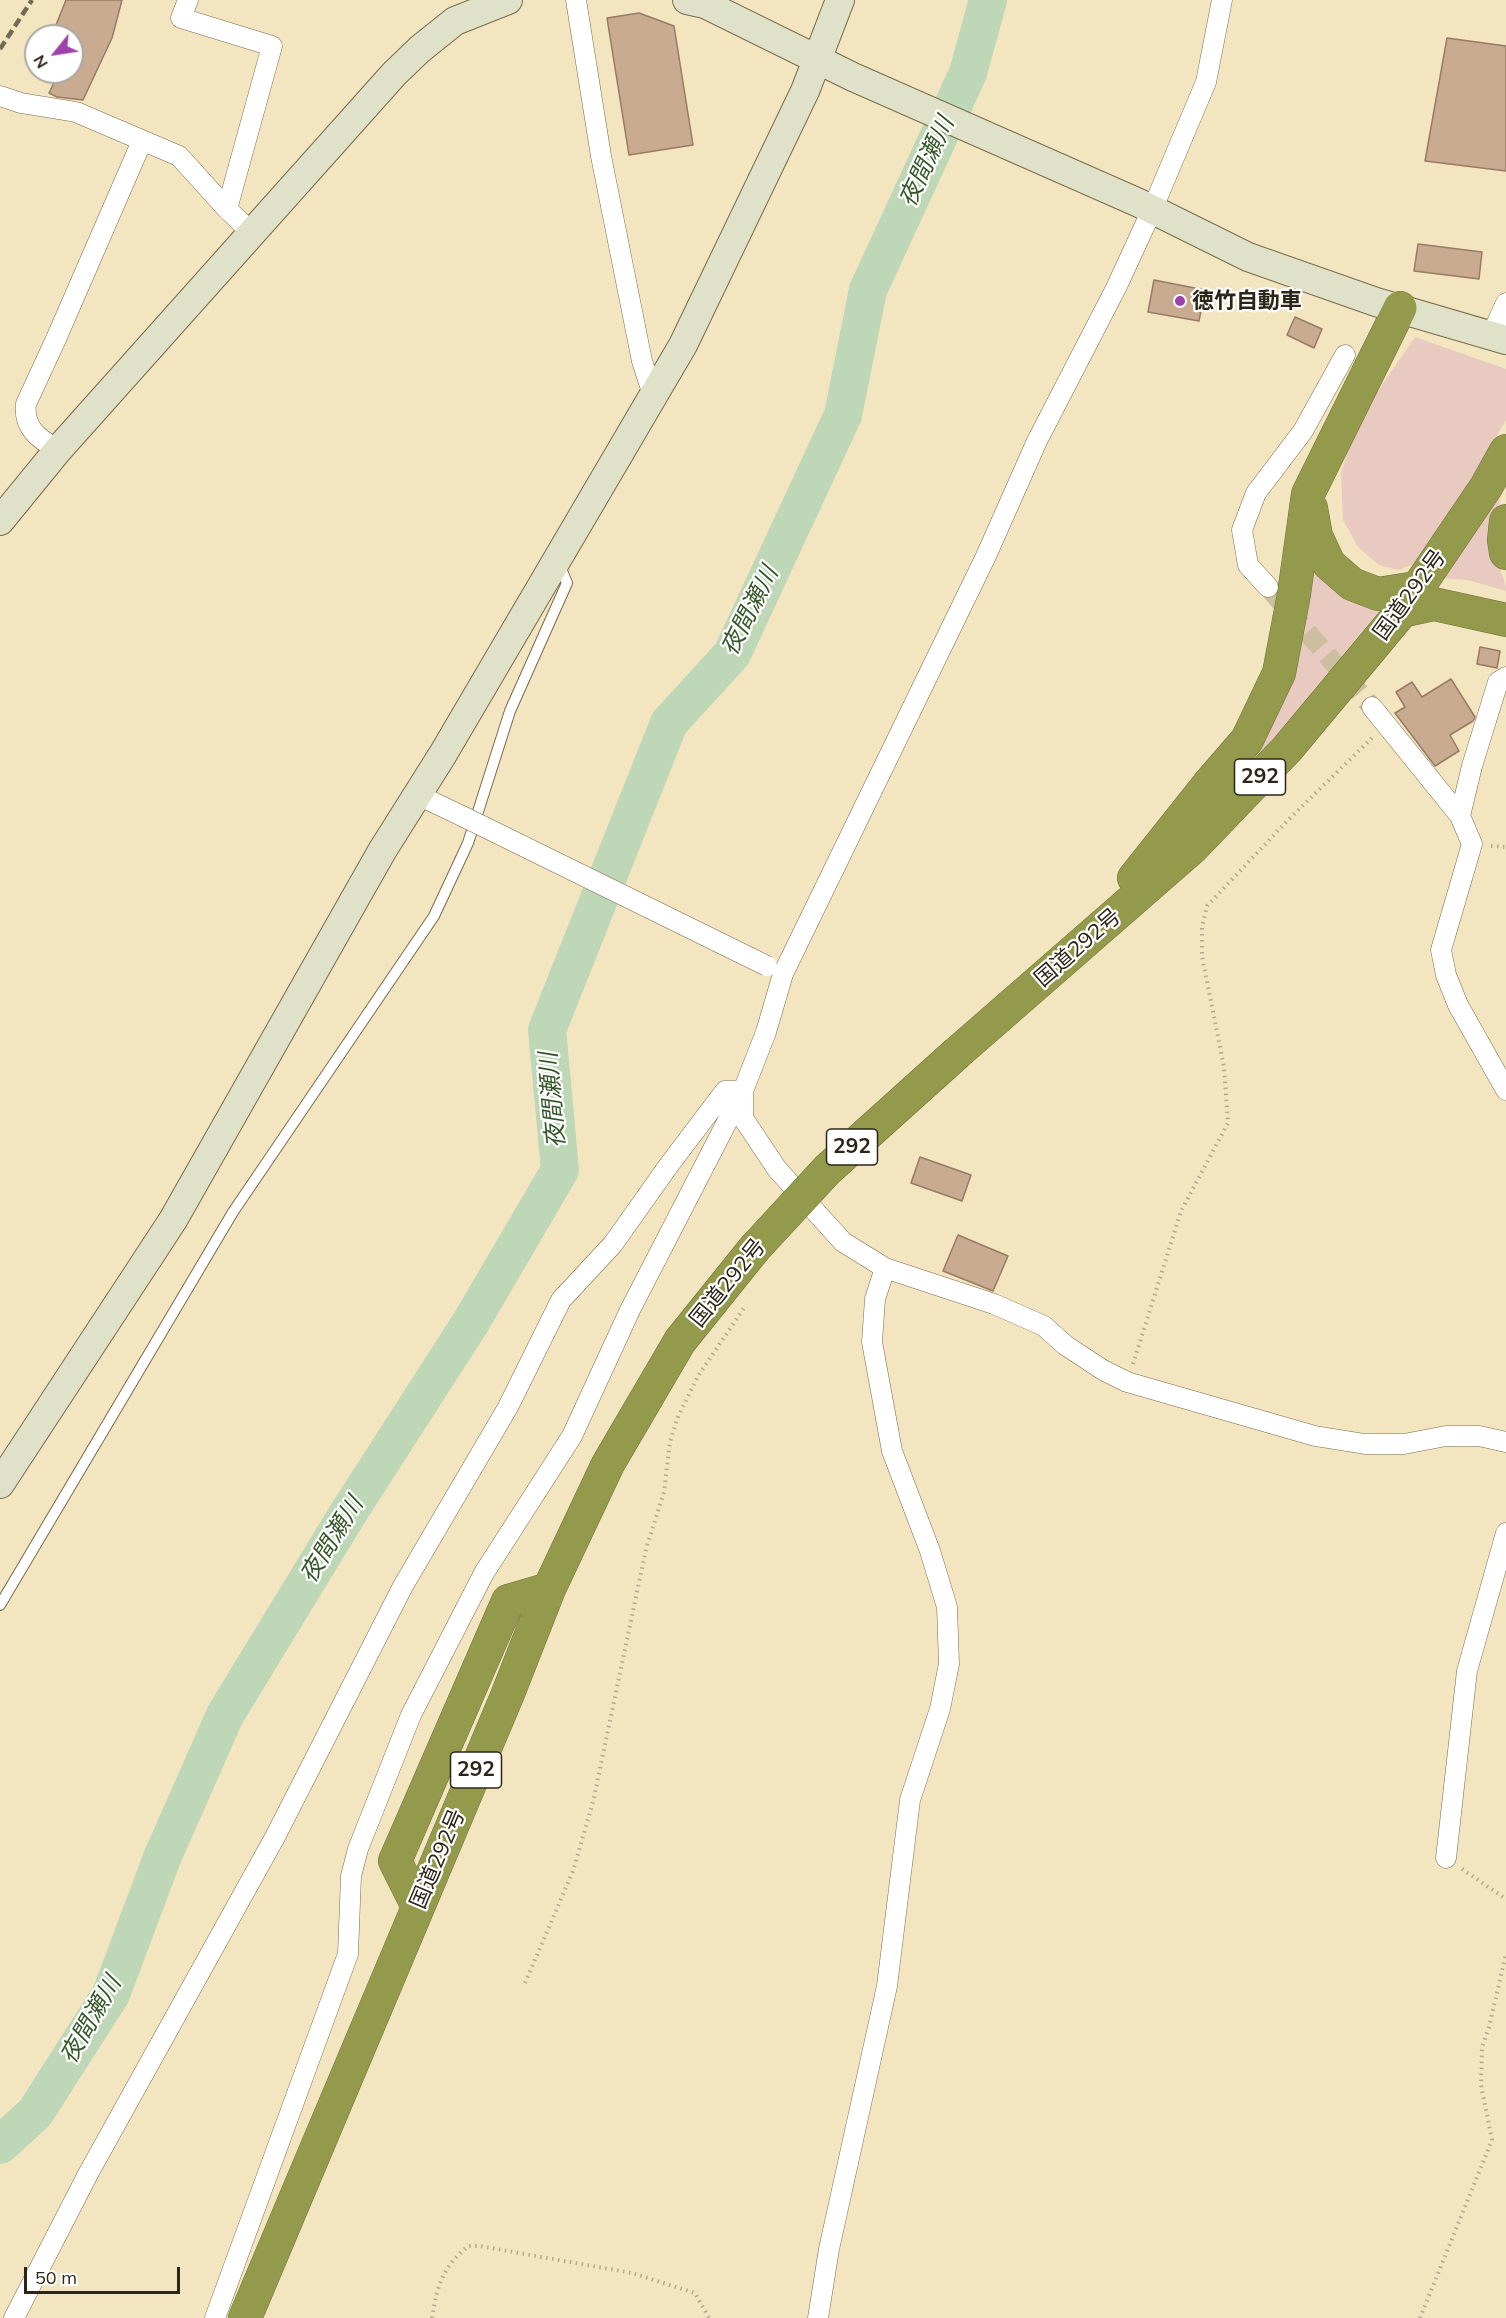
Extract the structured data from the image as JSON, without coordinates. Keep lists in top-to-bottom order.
{
  "streets": {
    "highway": ["国道292号", "292"]
  },
  "water": ["夜間瀬川"],
  "places": ["徳竹自動車"],
  "scale_bar": "50 m",
  "north": "bottom left"
}
